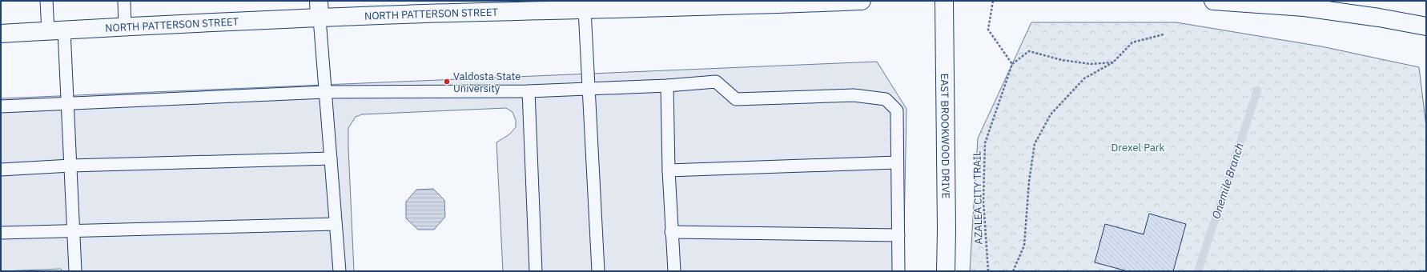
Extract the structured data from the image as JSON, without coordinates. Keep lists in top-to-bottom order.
{
  "streets": {
    "main road": ["NORTH PATTERSON STREET", "EAST BROOKWOOD DRIVE"],
    "path": ["AZALEA CITY TRAIL"]
  },
  "water": ["Onemile Branch"],
  "parks": ["Drexel Park"],
  "places": ["Valdosta State University"]
}
